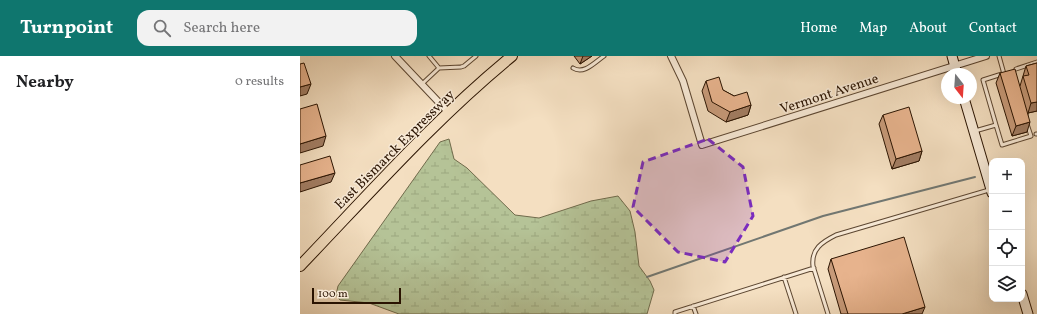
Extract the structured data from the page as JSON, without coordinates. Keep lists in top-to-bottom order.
{
  "streets": {
    "main road": ["East Bismarck Expressway"],
    "street": ["Vermont Avenue"]
  },
  "scale_bar": "100 m",
  "north": "bottom",
  "page": {
    "header": "Turnpoint",
    "search": "Search here",
    "nav": [
      "Home",
      "Map",
      "About",
      "Contact"
    ],
    "heading": ["Nearby", "0 results"],
    "map_buttons": ["+", "−"],
    "scale": "100 m"
  }
}
